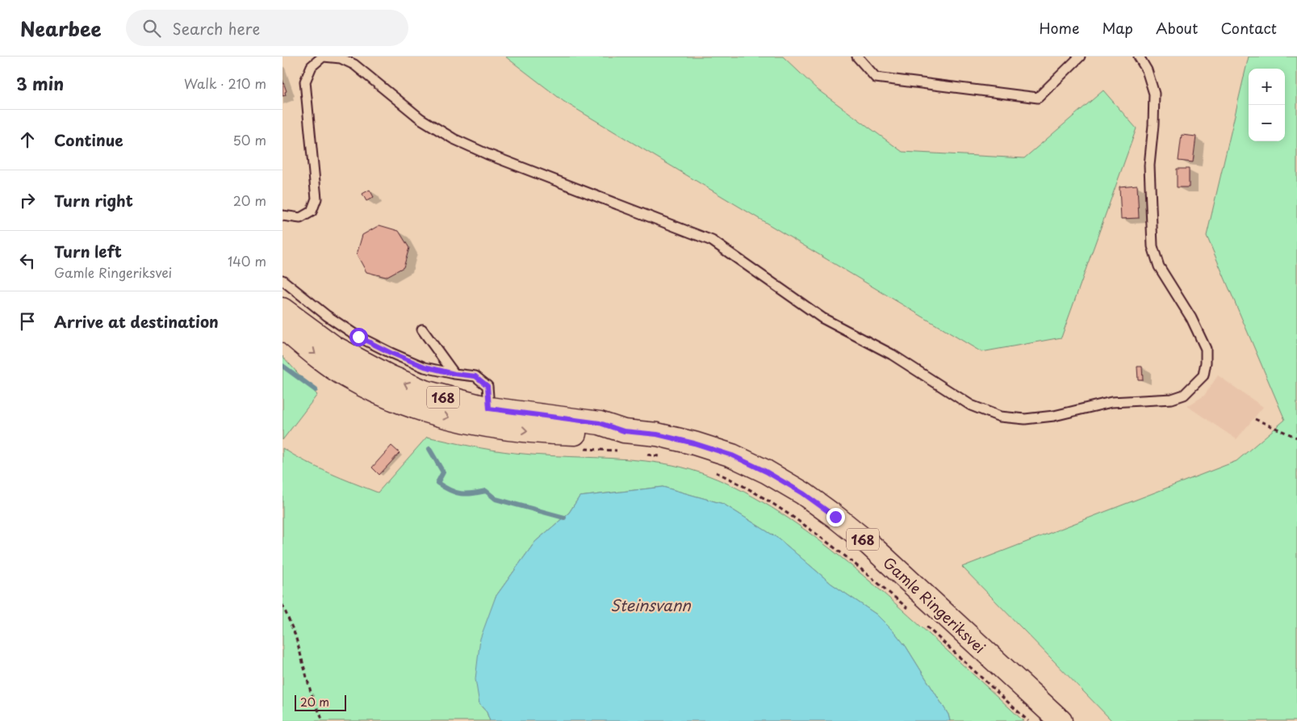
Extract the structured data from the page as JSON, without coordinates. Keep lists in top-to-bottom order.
{
  "streets": {
    "main road": ["168", "Gamle Ringeriksvei"]
  },
  "water": ["Steinsvann"],
  "scale_bar": "20 m",
  "page": {
    "header": "Nearbee",
    "search": "Search here",
    "nav": [
      "Home",
      "Map",
      "About",
      "Contact"
    ],
    "heading": ["3 min", "Walk · 210 m"],
    "map_buttons": ["+", "−"],
    "list": [
      ["Continue", "50 m"],
      ["Turn right", "20 m"],
      ["Turn left", "Gamle Ringeriksvei", "140 m"],
      "Arrive at destination"
    ],
    "scale": "20 m"
  }
}
